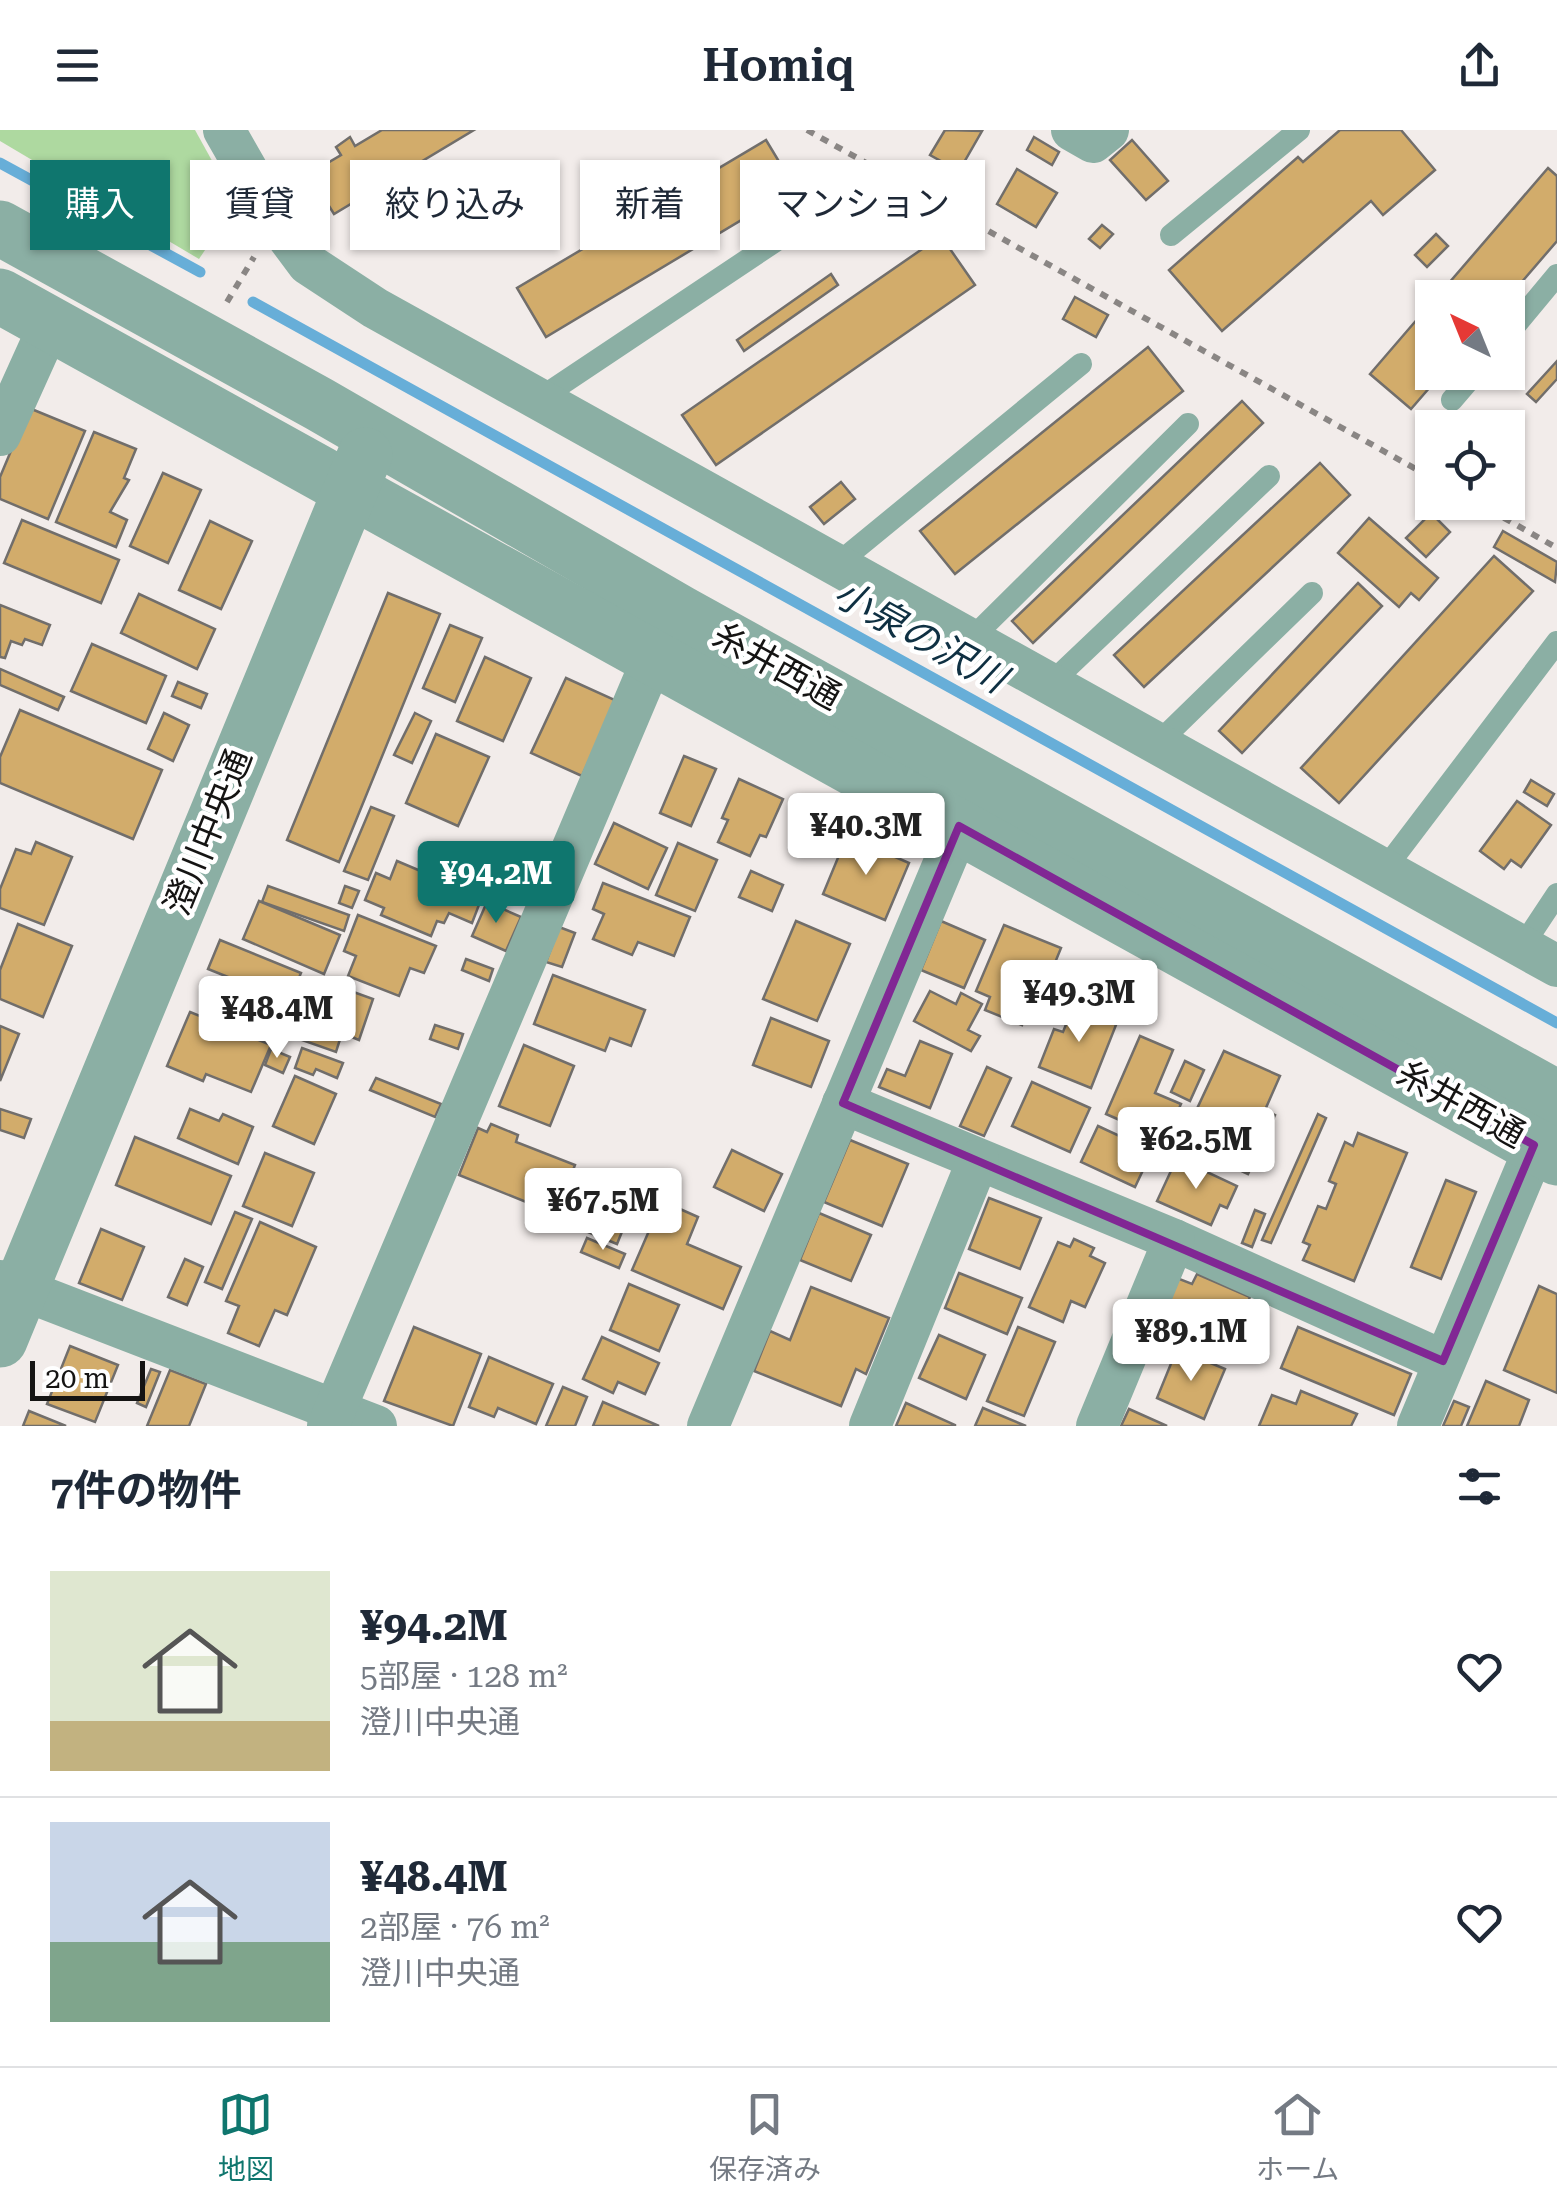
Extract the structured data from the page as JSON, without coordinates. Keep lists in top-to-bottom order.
{
  "streets": {
    "street": ["糸井西通", "澄川中央通"]
  },
  "crossings": [
    ["糸井西通", "澄川中央通"]
  ],
  "water": ["小泉の沢川"],
  "scale_bar": "20 m",
  "north": "top left",
  "page": {
    "header": "Homiq",
    "chip": [
      "購入",
      "賃貸",
      "絞り込み",
      "新着",
      "マンション"
    ],
    "price": [
      "¥40.3M",
      "¥94.2M",
      "¥49.3M",
      "¥48.4M",
      "¥62.5M",
      "¥67.5M",
      "¥89.1M"
    ],
    "scale": "20 m",
    "heading": "7件の物件",
    "list": [
      {
        "name": "¥94.2M",
        "note": "5部屋 · 128 m² · 澄川中央通"
      },
      {
        "name": "¥48.4M",
        "note": "2部屋 · 76 m² · 澄川中央通"
      }
    ],
    "tabs": ["地図", "保存済み", "ホーム"]
  }
}
